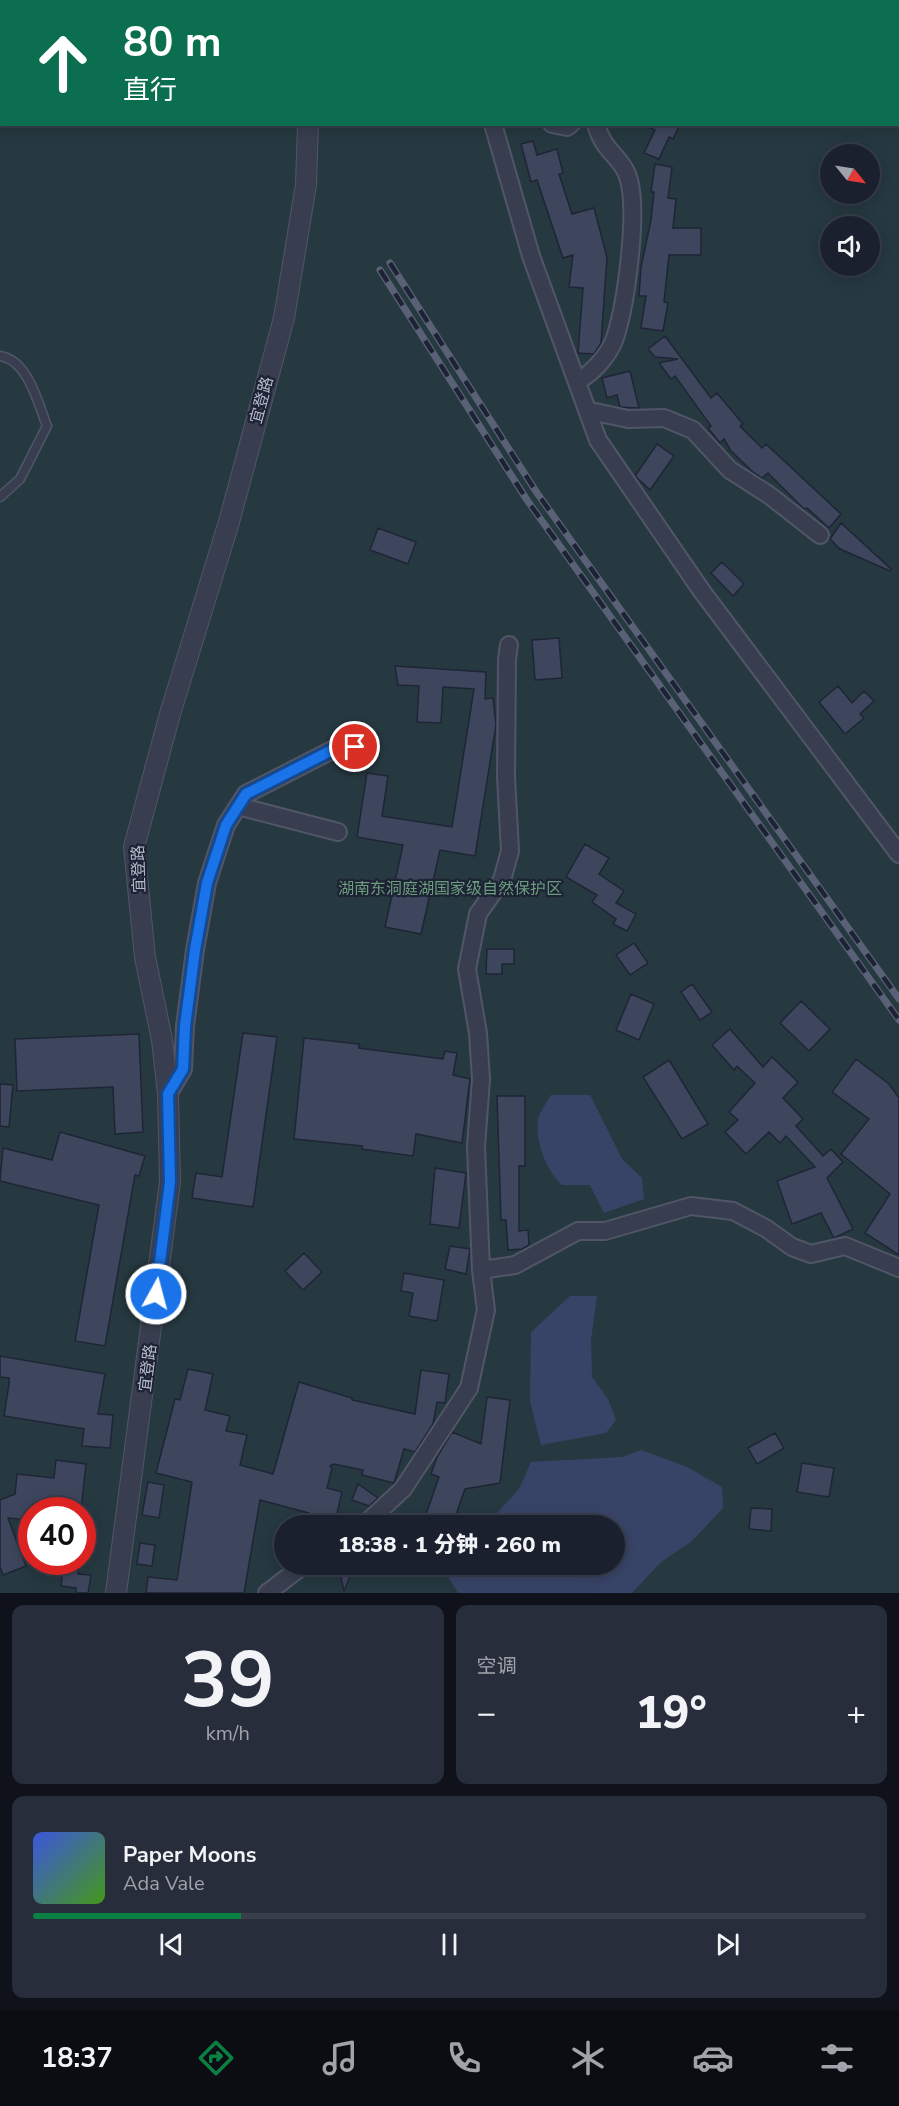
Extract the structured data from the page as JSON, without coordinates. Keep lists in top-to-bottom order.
{
  "streets": {
    "street": ["宜登路"]
  },
  "parks": ["湖南东洞庭湖国家级自然保护区"],
  "north": "bottom right",
  "page": {
    "turn": ["80 m", "直行"],
    "limit": "40",
    "trip": "18:38 · 1 分钟 · 260 m",
    "tile": [
      ["39", "km/h"],
      "空调"
    ],
    "heat": ["−", "19°", "+"],
    "song": ["Paper Moons", "Ada Vale"],
    "tabs": "18:37"
  }
}
